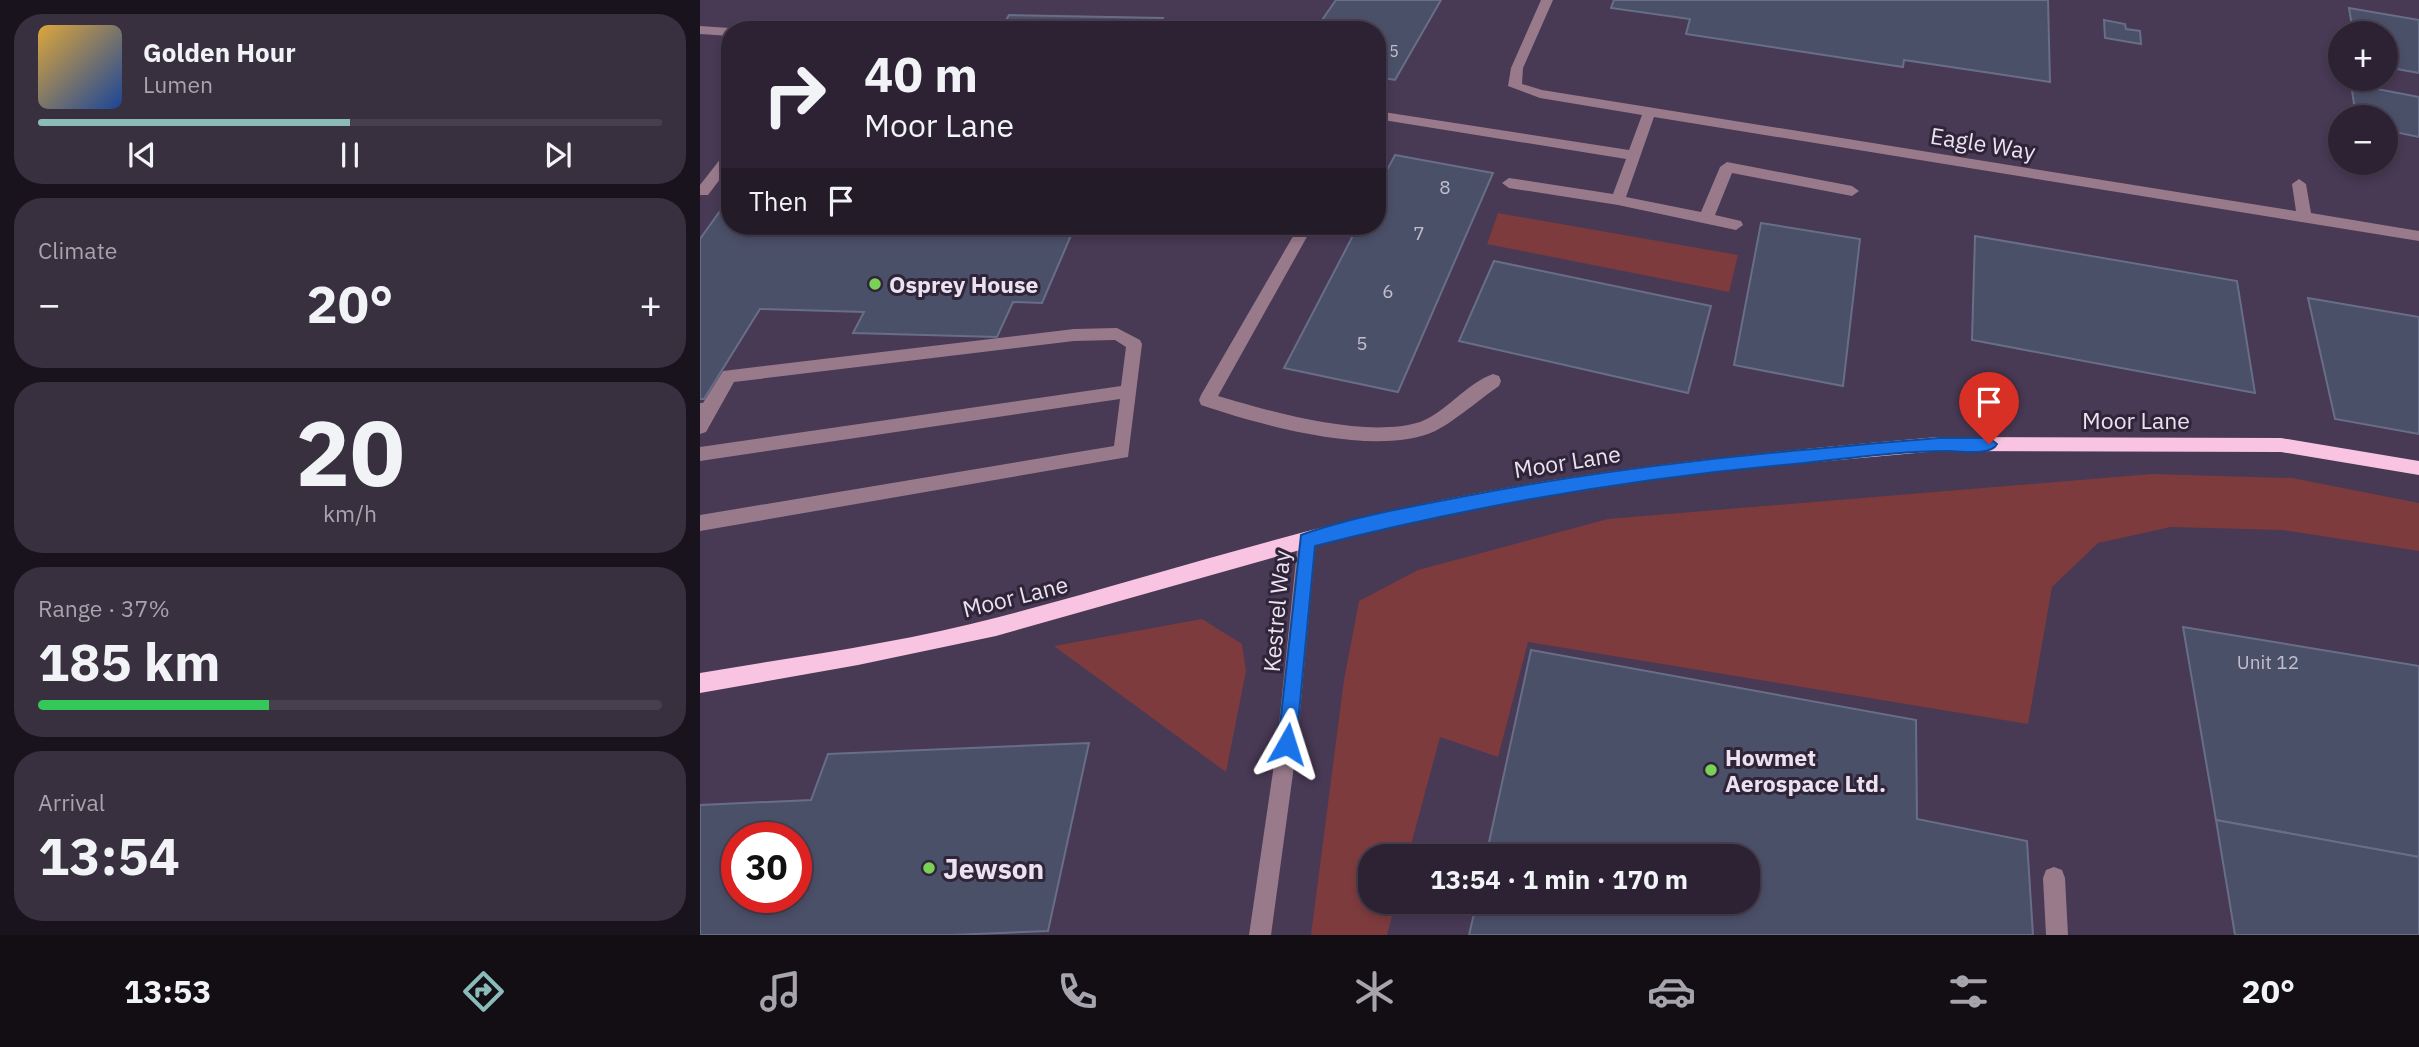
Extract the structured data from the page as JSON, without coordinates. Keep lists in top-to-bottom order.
{
  "streets": {
    "main road": ["Moor Lane"],
    "street": ["Eagle Way", "Kestrel Way"]
  },
  "crossings": [
    ["Moor Lane", "Kestrel Way"]
  ],
  "places": ["Osprey House", "Howmet Aerospace Ltd.", "Jewson"],
  "house_numbers": [
    "5",
    "8",
    "7",
    "6",
    "5",
    "Unit 12"
  ],
  "page": {
    "map_buttons": ["+", "−"],
    "turn": ["40 m", "Moor Lane"],
    "song": ["Golden Hour", "Lumen"],
    "then": "Then",
    "tile": [
      "Climate",
      ["20", "km/h"],
      ["Range · 37%", "185 km"],
      ["Arrival", "13:54"]
    ],
    "heat": ["−", "20°", "+"],
    "limit": "30",
    "trip": "13:54 · 1 min · 170 m",
    "tabs": ["13:53", "20°"]
  }
}
